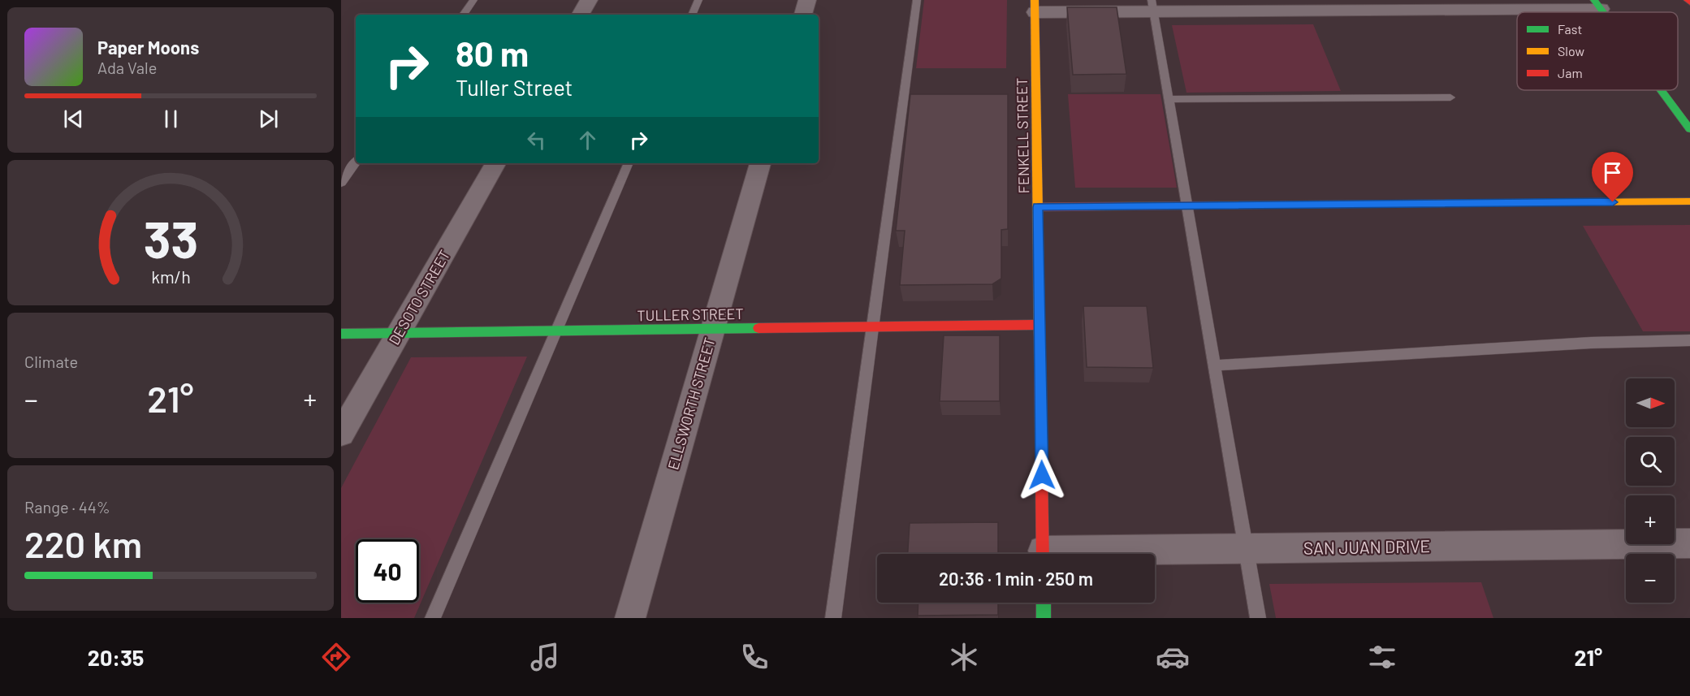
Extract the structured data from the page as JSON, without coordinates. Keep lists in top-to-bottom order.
{
  "streets": {
    "main road": ["FENKELL STREET", "TULLER STREET"],
    "street": ["DESOTO STREET", "ELLSWORTH STREET", "SAN JUAN DRIVE"]
  },
  "crossings": [
    ["FENKELL STREET", "TULLER STREET"],
    ["DESOTO STREET", "TULLER STREET"],
    ["TULLER STREET", "ELLSWORTH STREET"]
  ],
  "legend": ["Fast", "Slow", "Jam"],
  "north": "right",
  "page": {
    "turn": ["80 m", "Tuller Street"],
    "song": ["Paper Moons", "Ada Vale"],
    "tile": [
      "Climate",
      ["Range · 44%", "220 km"]
    ],
    "heat": ["−", "21°", "+"],
    "map_buttons": ["+", "−"],
    "limit": "40",
    "trip": "20:36 · 1 min · 250 m",
    "tabs": ["20:35", "21°"],
    "gauge": ["33", "km/h"]
  }
}
